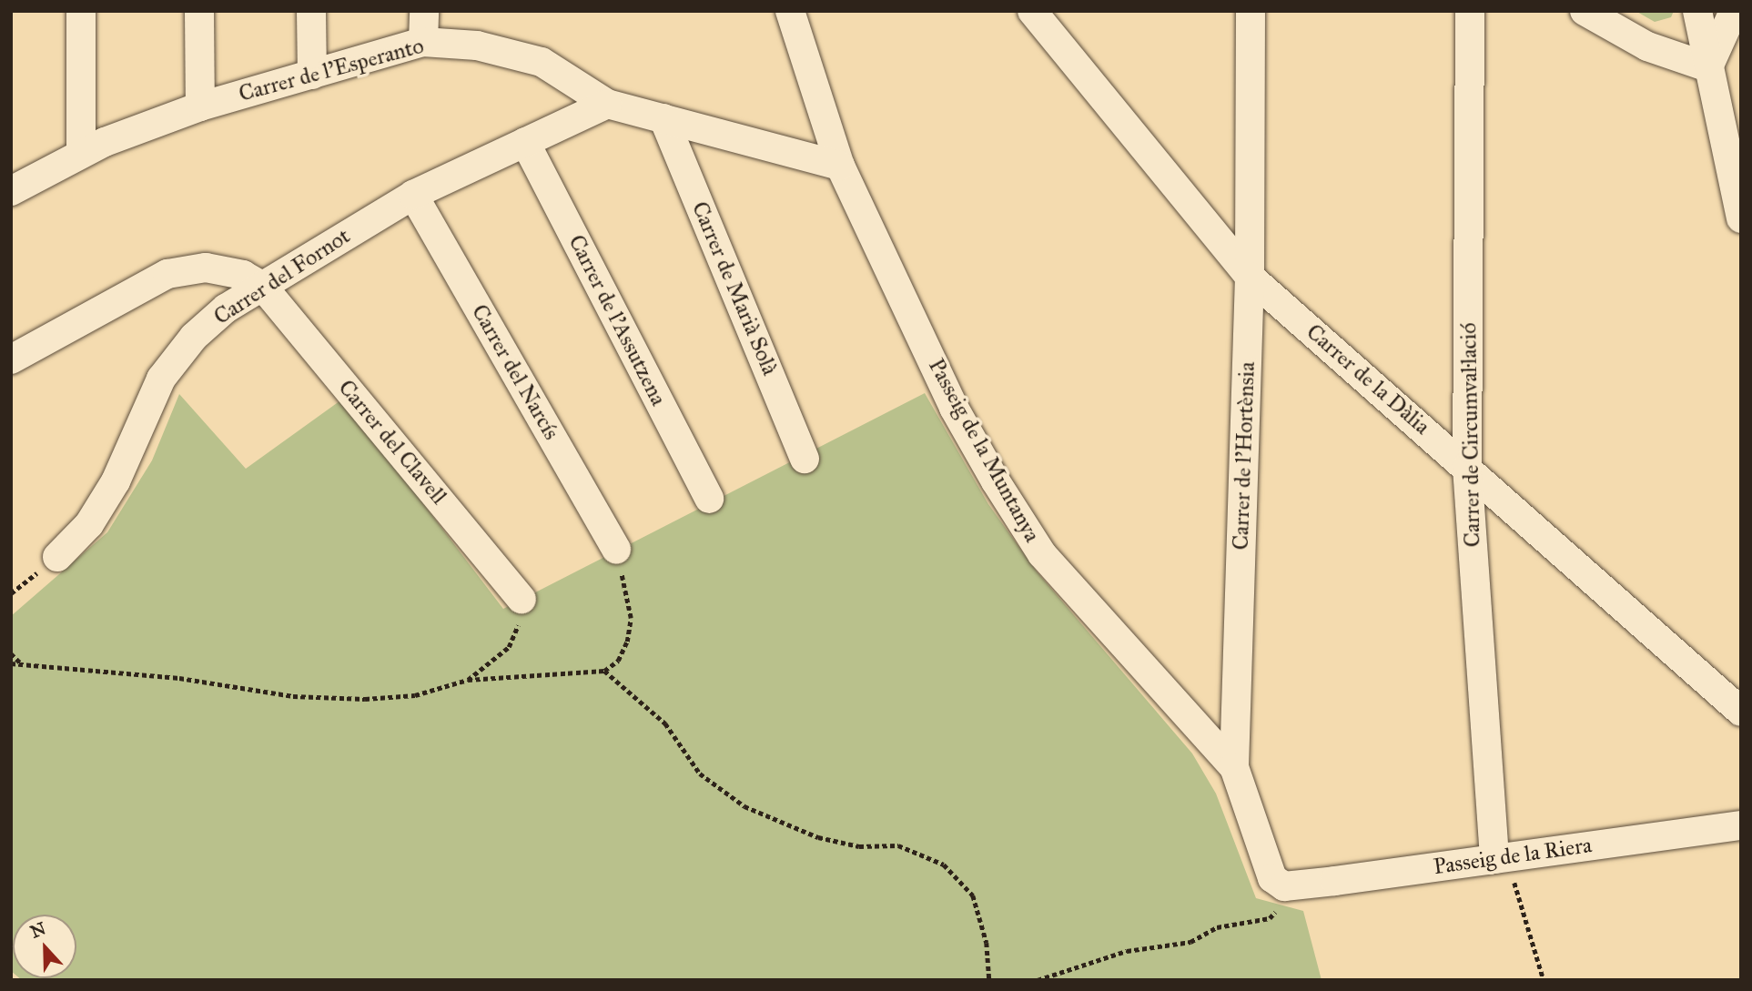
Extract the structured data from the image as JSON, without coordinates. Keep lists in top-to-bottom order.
{
  "streets": {
    "street": [
      "Carrer de l'Esperanto",
      "Carrer del Fornot",
      "Carrer de Marià Solà",
      "Carrer de l'Assutzena",
      "Carrer del Narcís",
      "Carrer de la Dàlia",
      "Carrer de Circumval·lació",
      "Carrer del Clavell",
      "Passeig de la Muntanya",
      "Carrer de l'Hortènsia",
      "Passeig de la Riera"
    ]
  },
  "crossings": [
    ["Carrer de l'Esperanto", "Carrer del Fornot"],
    ["Carrer de l'Esperanto", "Carrer de Marià Solà"],
    ["Carrer de l'Esperanto", "Passeig de la Muntanya"],
    ["Carrer del Fornot", "Carrer de l'Assutzena"],
    ["Carrer del Fornot", "Carrer del Narcís"],
    ["Carrer del Fornot", "Carrer del Clavell"],
    ["Carrer de la Dàlia", "Carrer de Circumval·lació"],
    ["Carrer de la Dàlia", "Carrer de l'Hortènsia"],
    ["Carrer de Circumval·lació", "Passeig de la Riera"],
    ["Passeig de la Muntanya", "Carrer de l'Hortènsia"],
    ["Carrer de l'Hortènsia", "Passeig de la Riera"]
  ],
  "north": "top"
}
